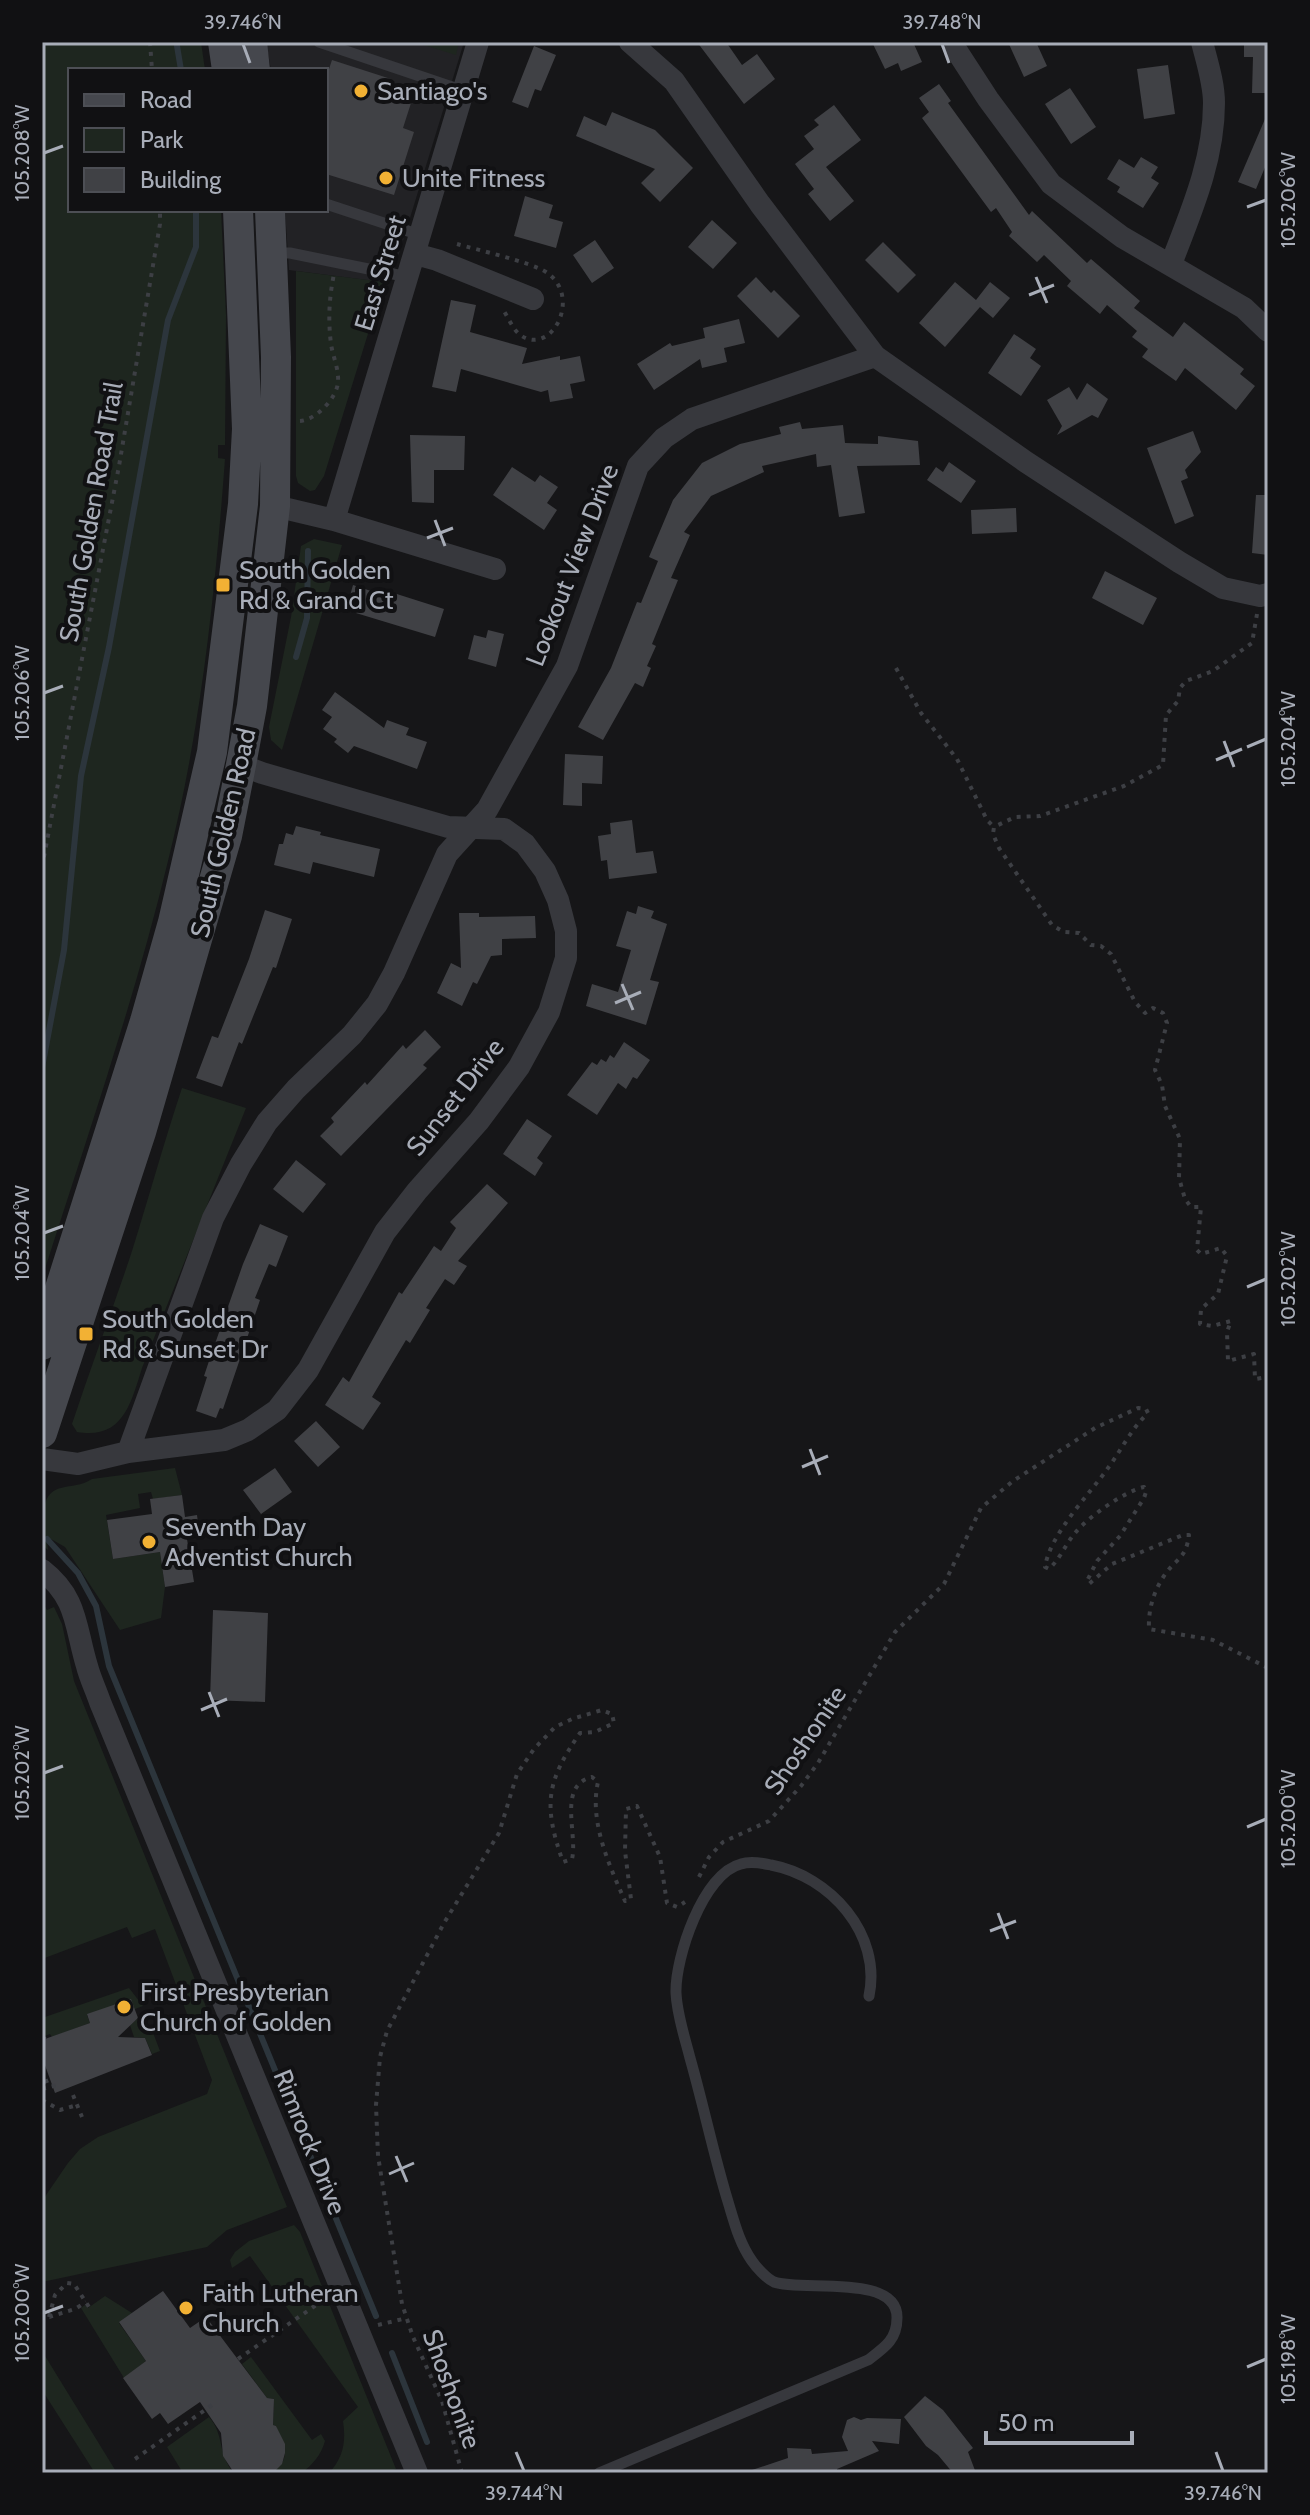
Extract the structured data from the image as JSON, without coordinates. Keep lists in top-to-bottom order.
{
  "streets": {
    "main road": ["South Golden Road"],
    "street": [
      "East Street",
      "Lookout View Drive",
      "Sunset Drive",
      "Rimrock Drive"
    ],
    "path": ["South Golden Road Trail", "Shoshonite"]
  },
  "crossings": [
    ["Lookout View Drive", "Sunset Drive"],
    ["South Golden Road", "Sunset Drive"],
    ["Shoshonite", "Rimrock Drive"]
  ],
  "places": {
    "other": [
      "Santiago's",
      "Unite Fitness",
      "Seventh Day Adventist Church",
      "First Presbyterian Church of Golden",
      "Faith Lutheran Church"
    ],
    "transit": ["South Golden Rd & Grand Ct", "South Golden Rd & Sunset Dr"]
  },
  "legend": ["Road", "Park", "Building"],
  "scale_bar": "50 m",
  "coordinates": [
    "39.746°N",
    "39.748°N",
    "105.208°W",
    "105.206°W",
    "105.204°W",
    "105.202°W",
    "105.200°W",
    "105.198°W",
    "39.744°N"
  ]
}
